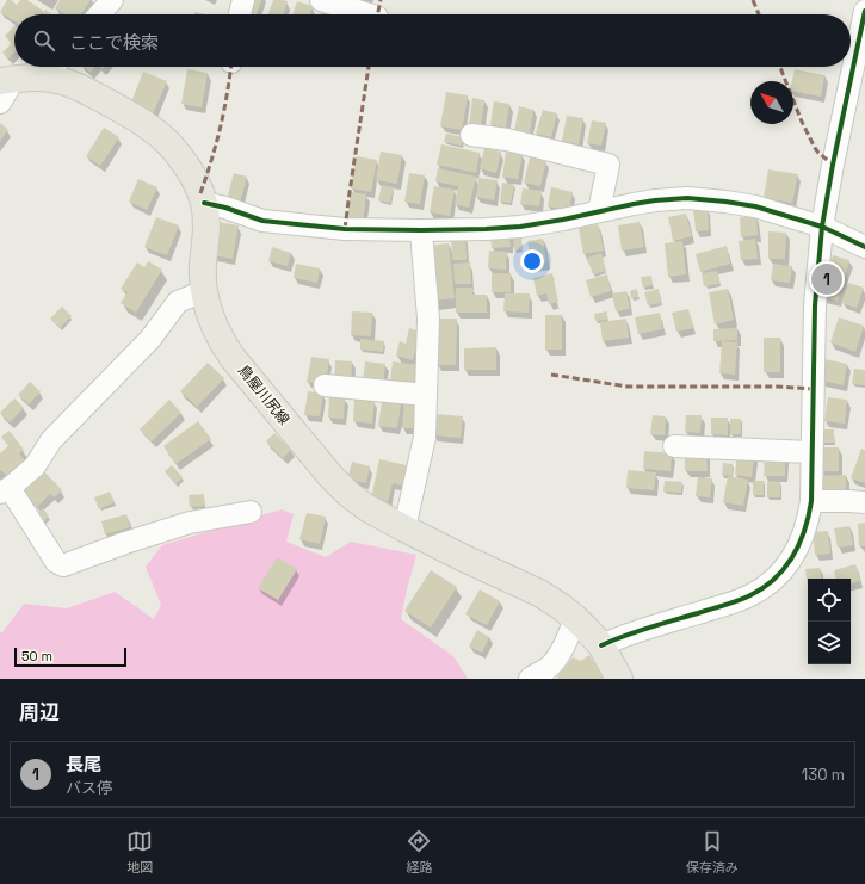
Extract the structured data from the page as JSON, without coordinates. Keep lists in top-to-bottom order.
{
  "streets": {
    "main road": ["鳥屋川尻線"]
  },
  "scale_bar": "50 m",
  "north": "top left",
  "page": {
    "search": "ここで検索",
    "pins": "1",
    "scale": "50 m",
    "heading": "周辺",
    "list": [
      {
        "mark": "1",
        "name": "長尾",
        "note": "バス停",
        "value": "130 m"
      }
    ],
    "nav": ["地図", "経路", "保存済み"]
  }
}
